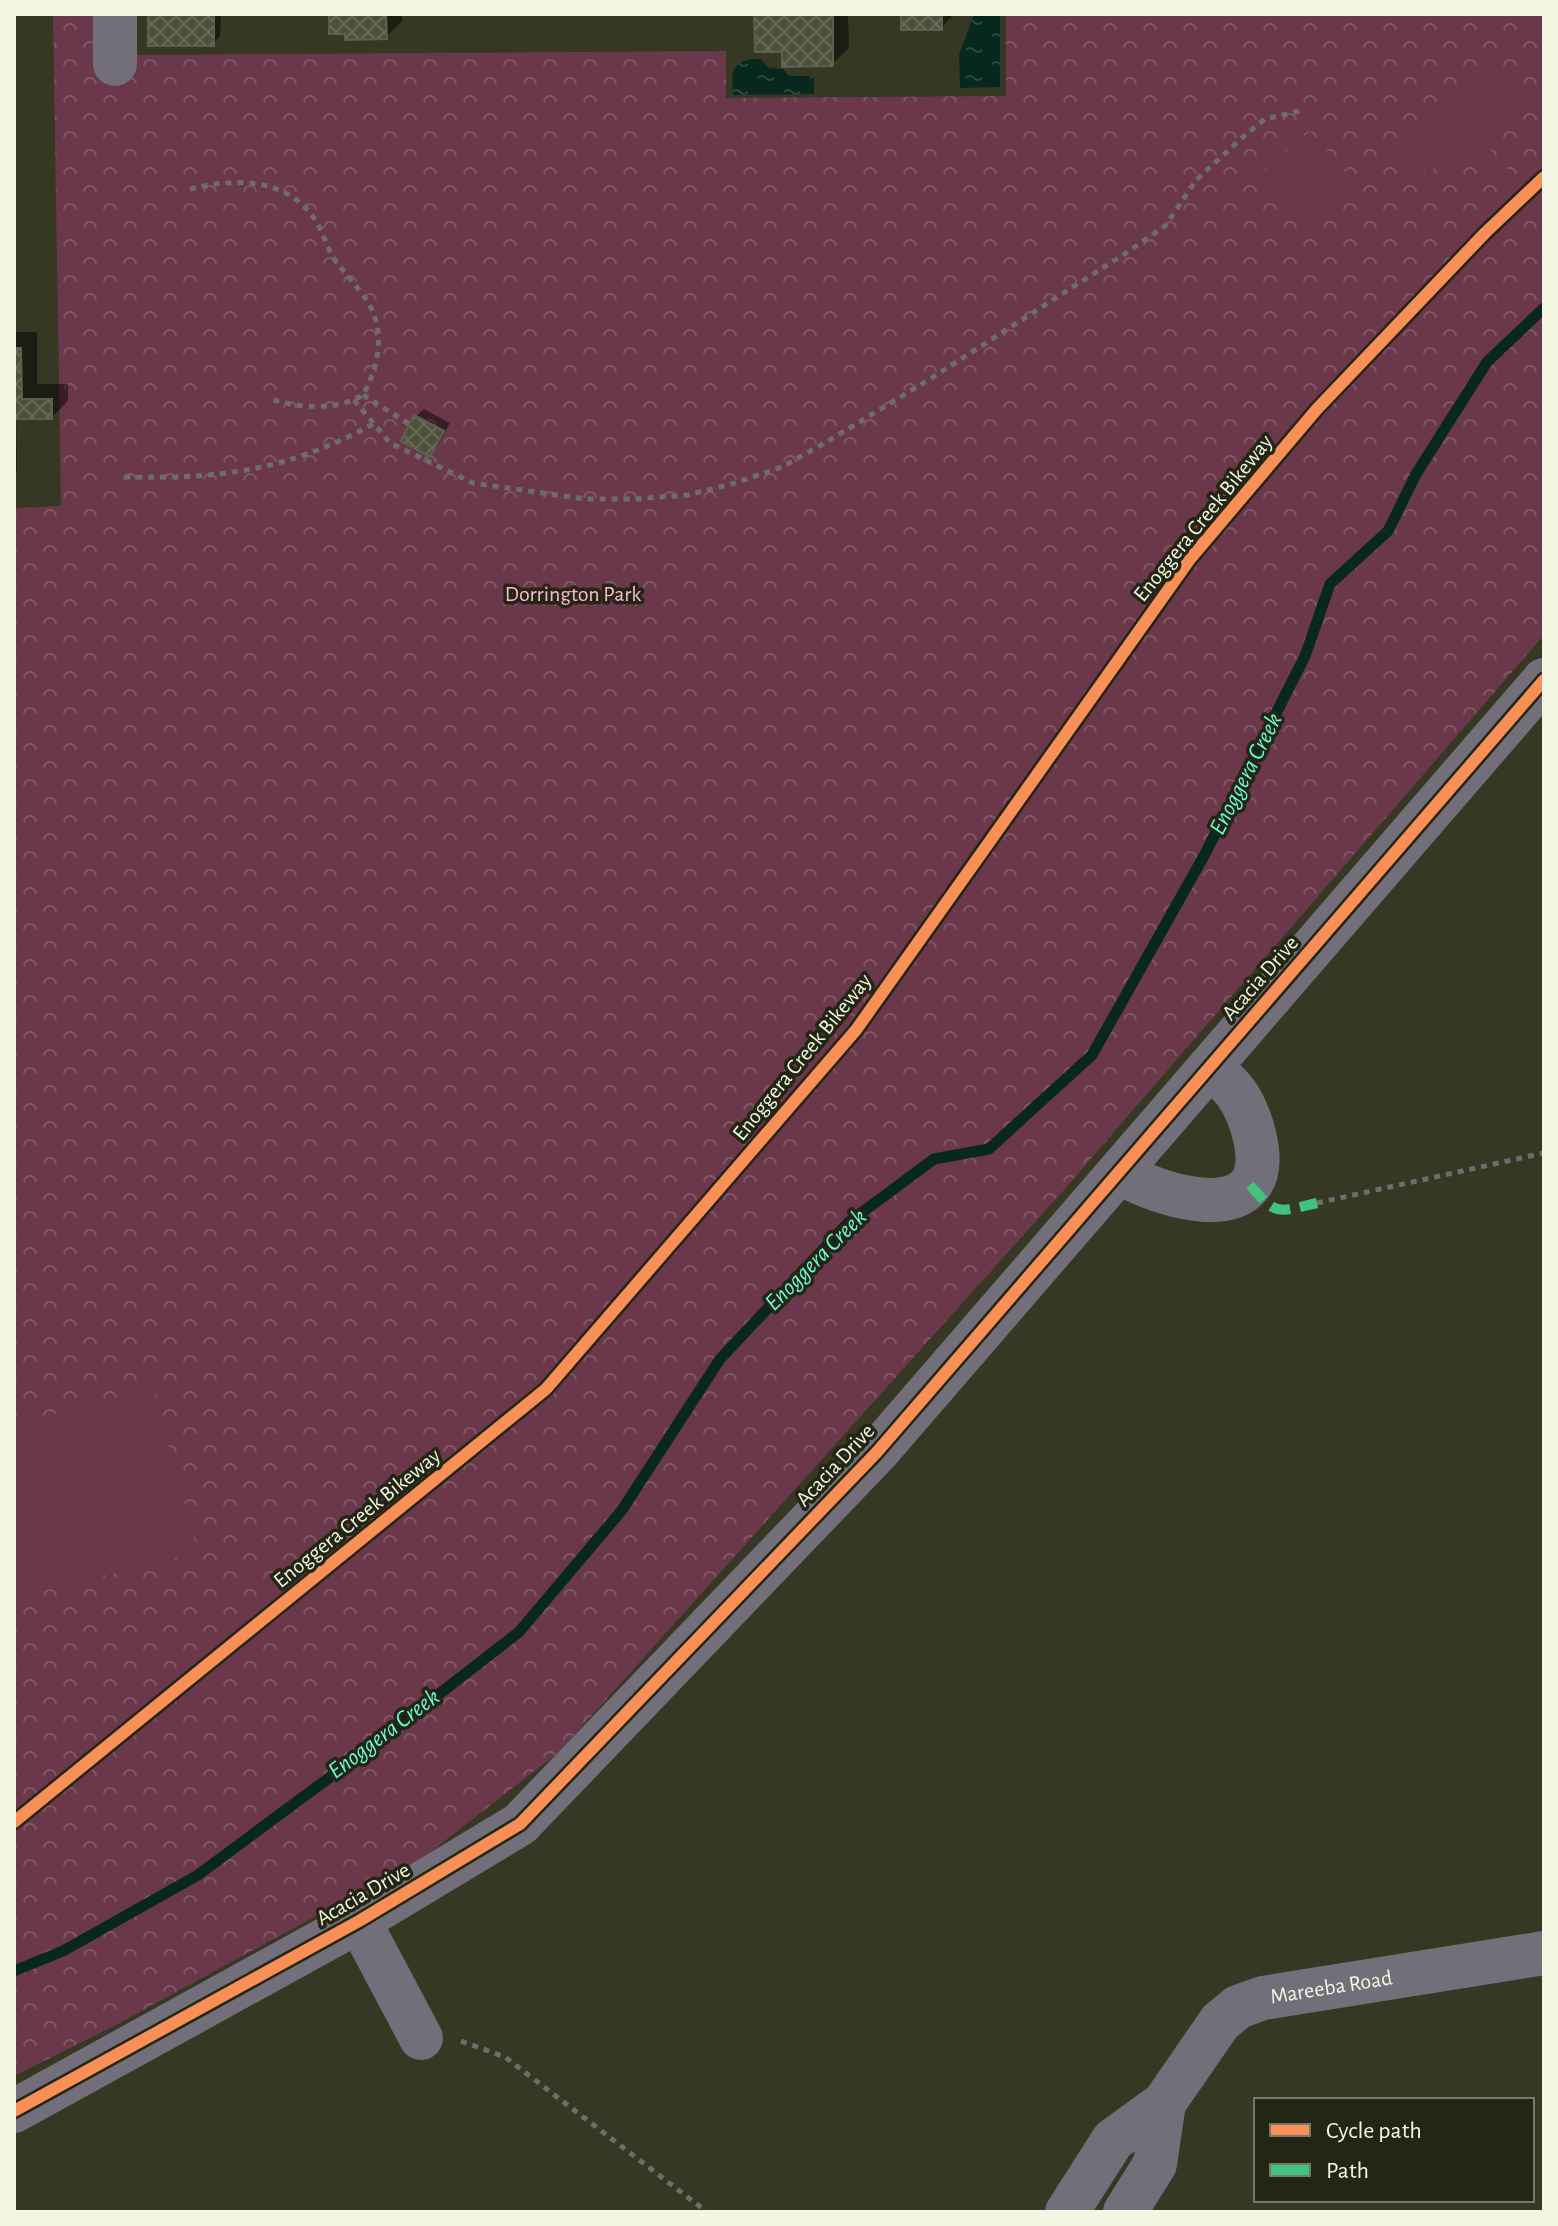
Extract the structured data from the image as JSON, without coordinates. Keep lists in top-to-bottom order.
{
  "streets": {
    "street": ["Acacia Drive", "Mareeba Road"],
    "cycle path": ["Enoggera Creek Bikeway"]
  },
  "water": ["Enoggera Creek"],
  "parks": ["Dorrington Park"],
  "legend": ["Cycle path", "Path"]
}
